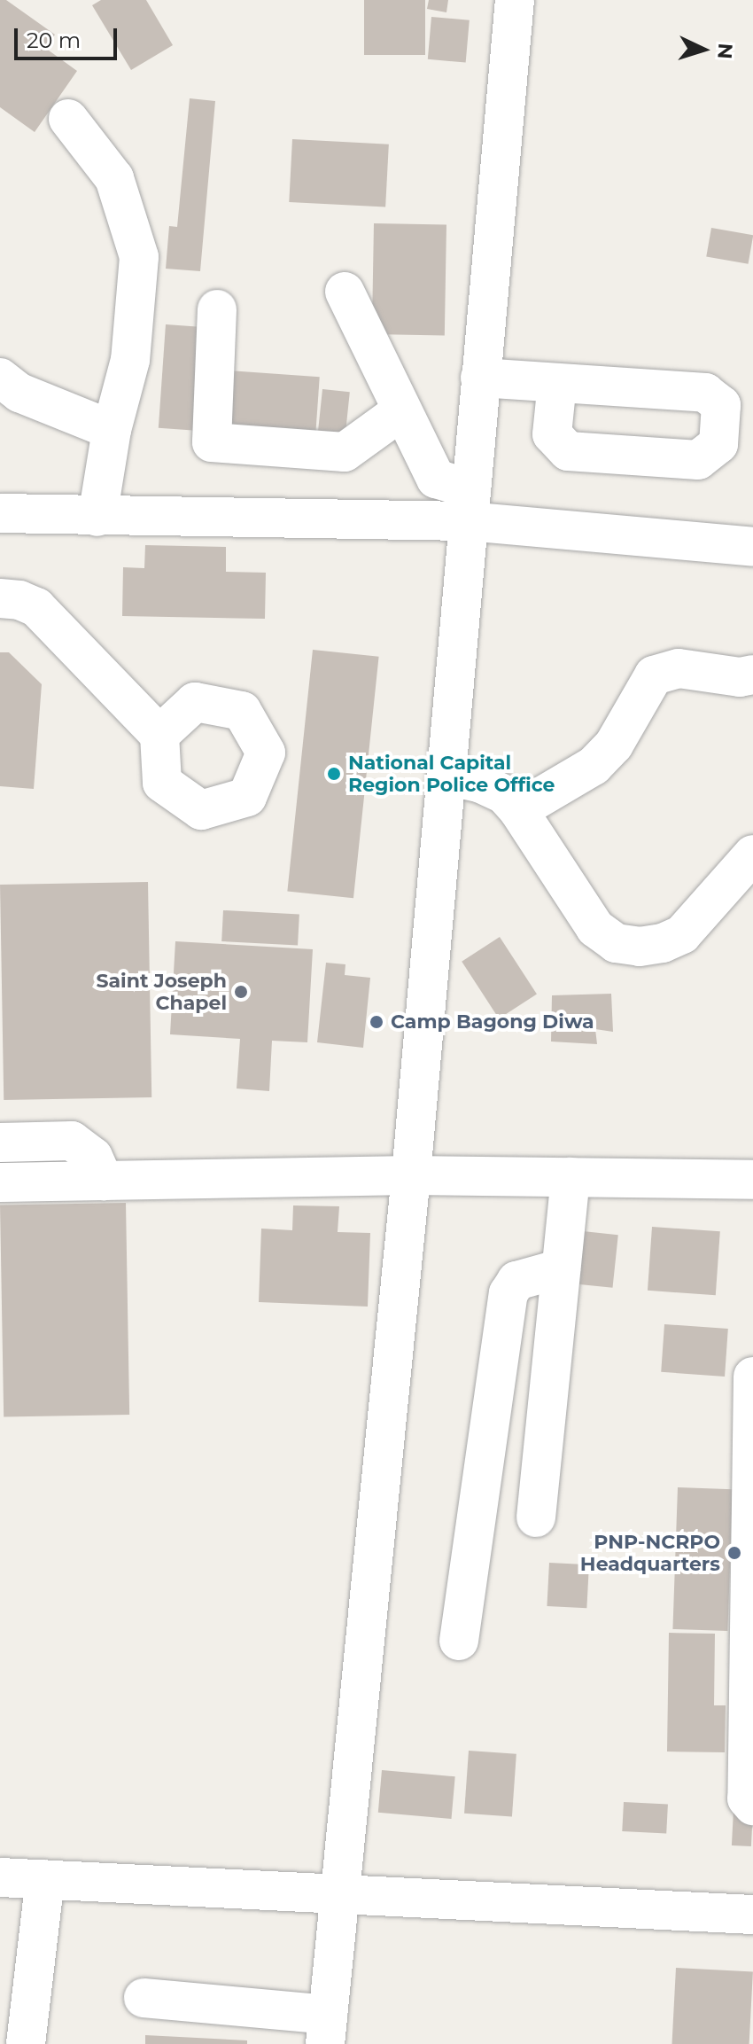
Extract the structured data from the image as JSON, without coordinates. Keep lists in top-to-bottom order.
{
  "places": [
    "National Capital Region Police Office",
    "Saint Joseph Chapel",
    "Camp Bagong Diwa",
    "PNP-NCRPO Headquarters"
  ],
  "scale_bar": "20 m",
  "north": "right"
}
